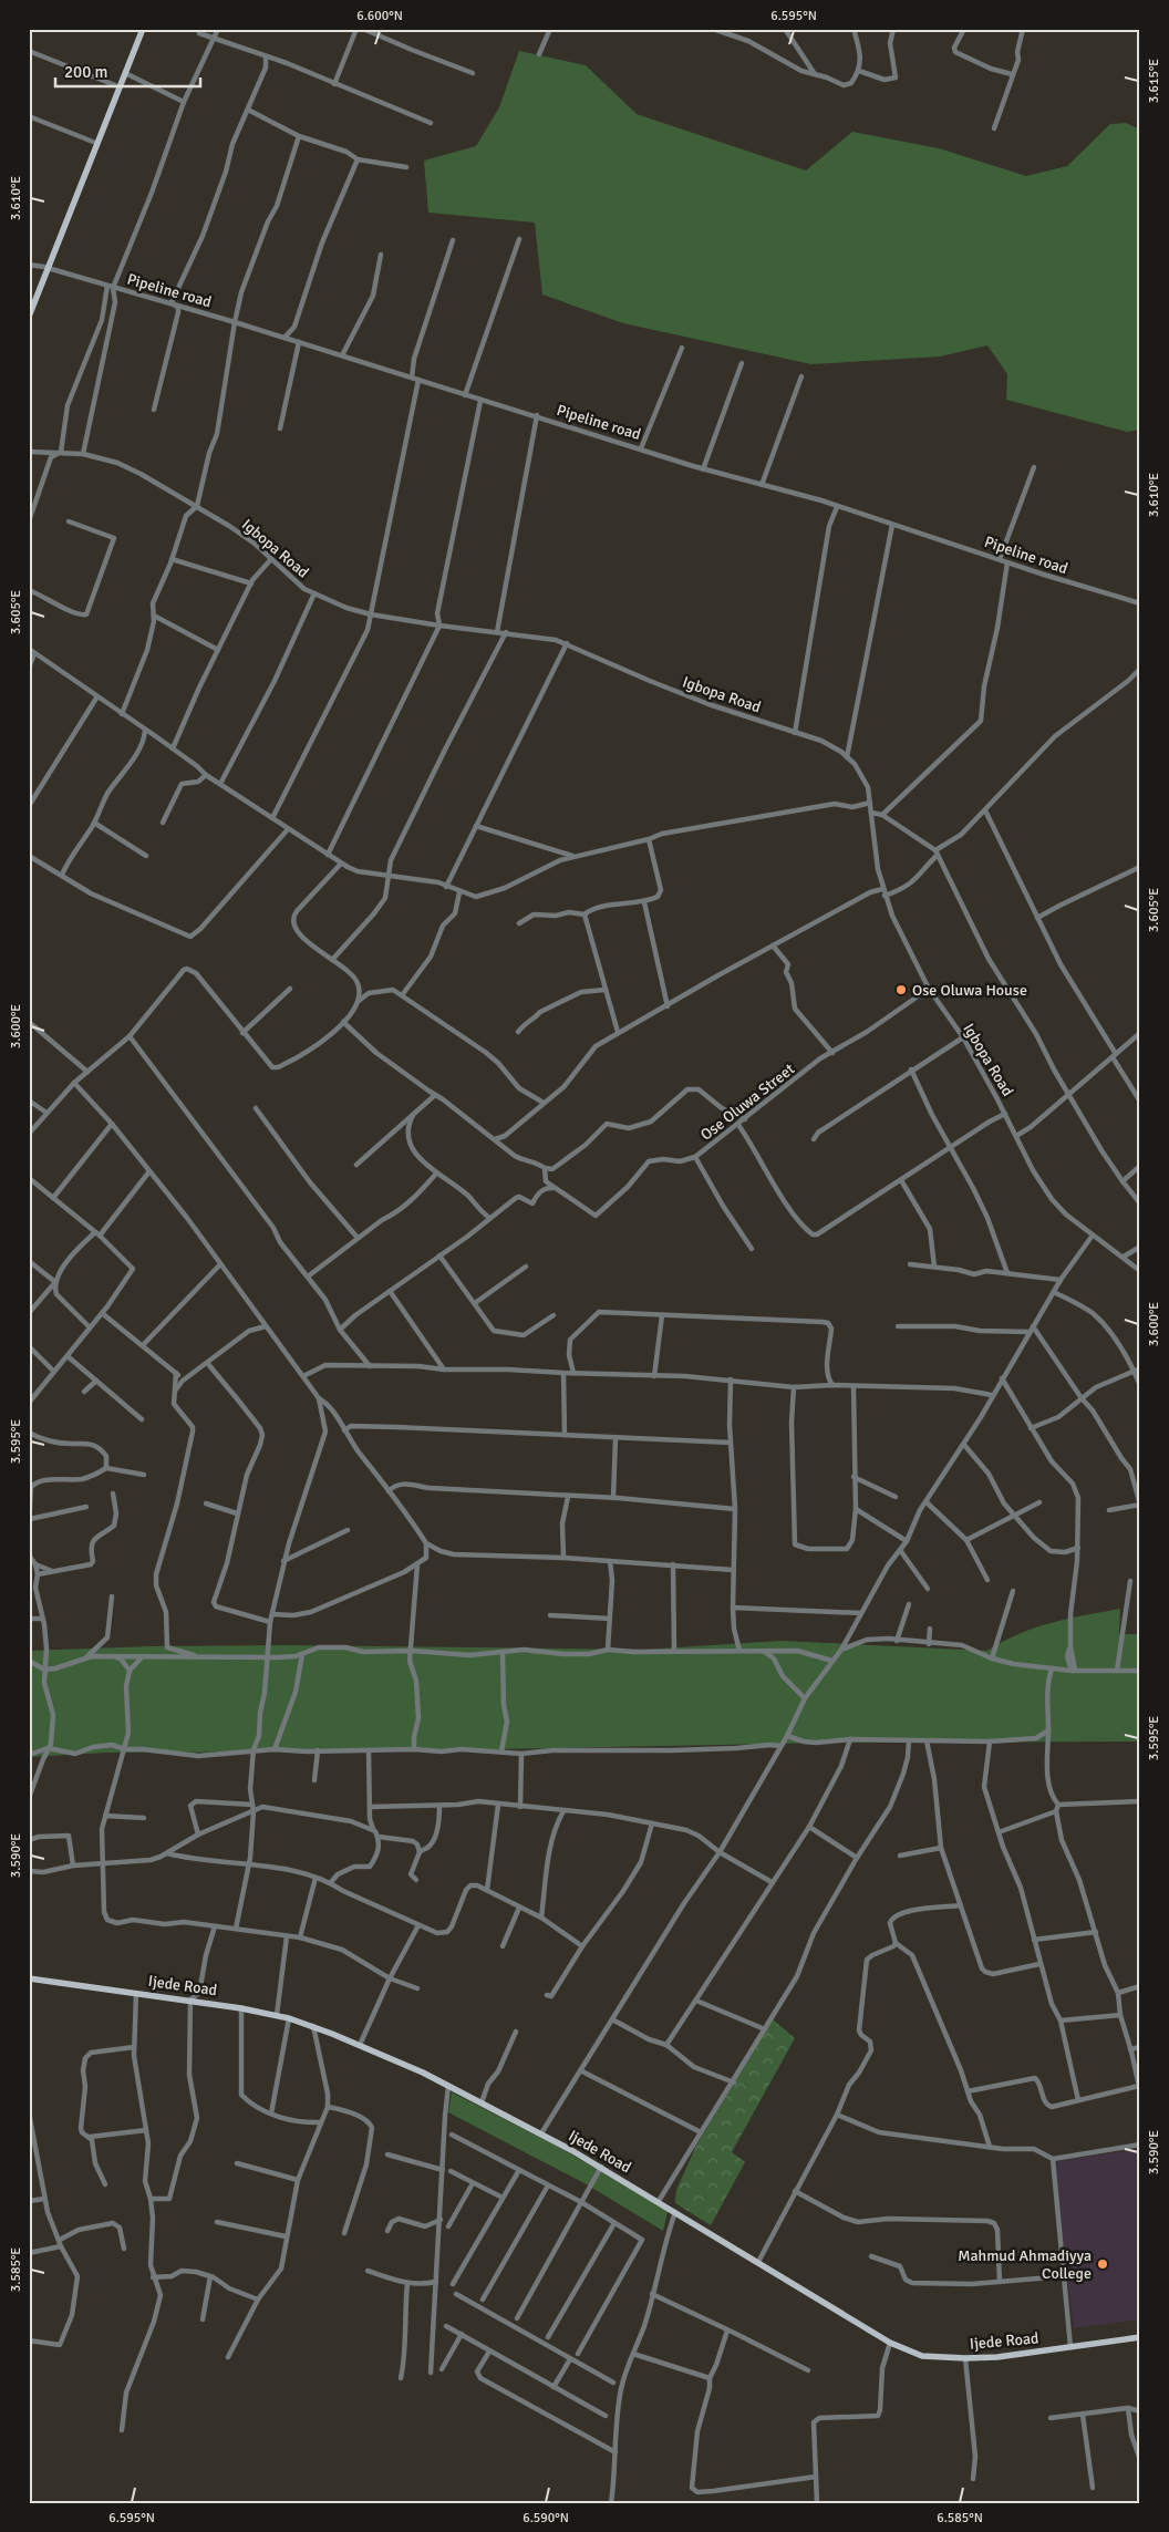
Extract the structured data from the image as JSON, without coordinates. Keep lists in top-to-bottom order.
{
  "streets": {
    "main road": ["Ijede Road"],
    "street": ["Pipeline road", "Igbopa Road", "Ose Oluwa Street"]
  },
  "crossings": [
    ["Igbopa Road", "Ose Oluwa Street"]
  ],
  "places": ["Ose Oluwa House", "Mahmud Ahmadiyya College"],
  "scale_bar": "200 m",
  "coordinates": [
    "6.600°N",
    "6.595°N",
    "3.615°E",
    "3.610°E",
    "3.605°E",
    "3.600°E",
    "3.595°E",
    "3.590°E",
    "3.585°E",
    "6.590°N",
    "6.585°N"
  ]
}
